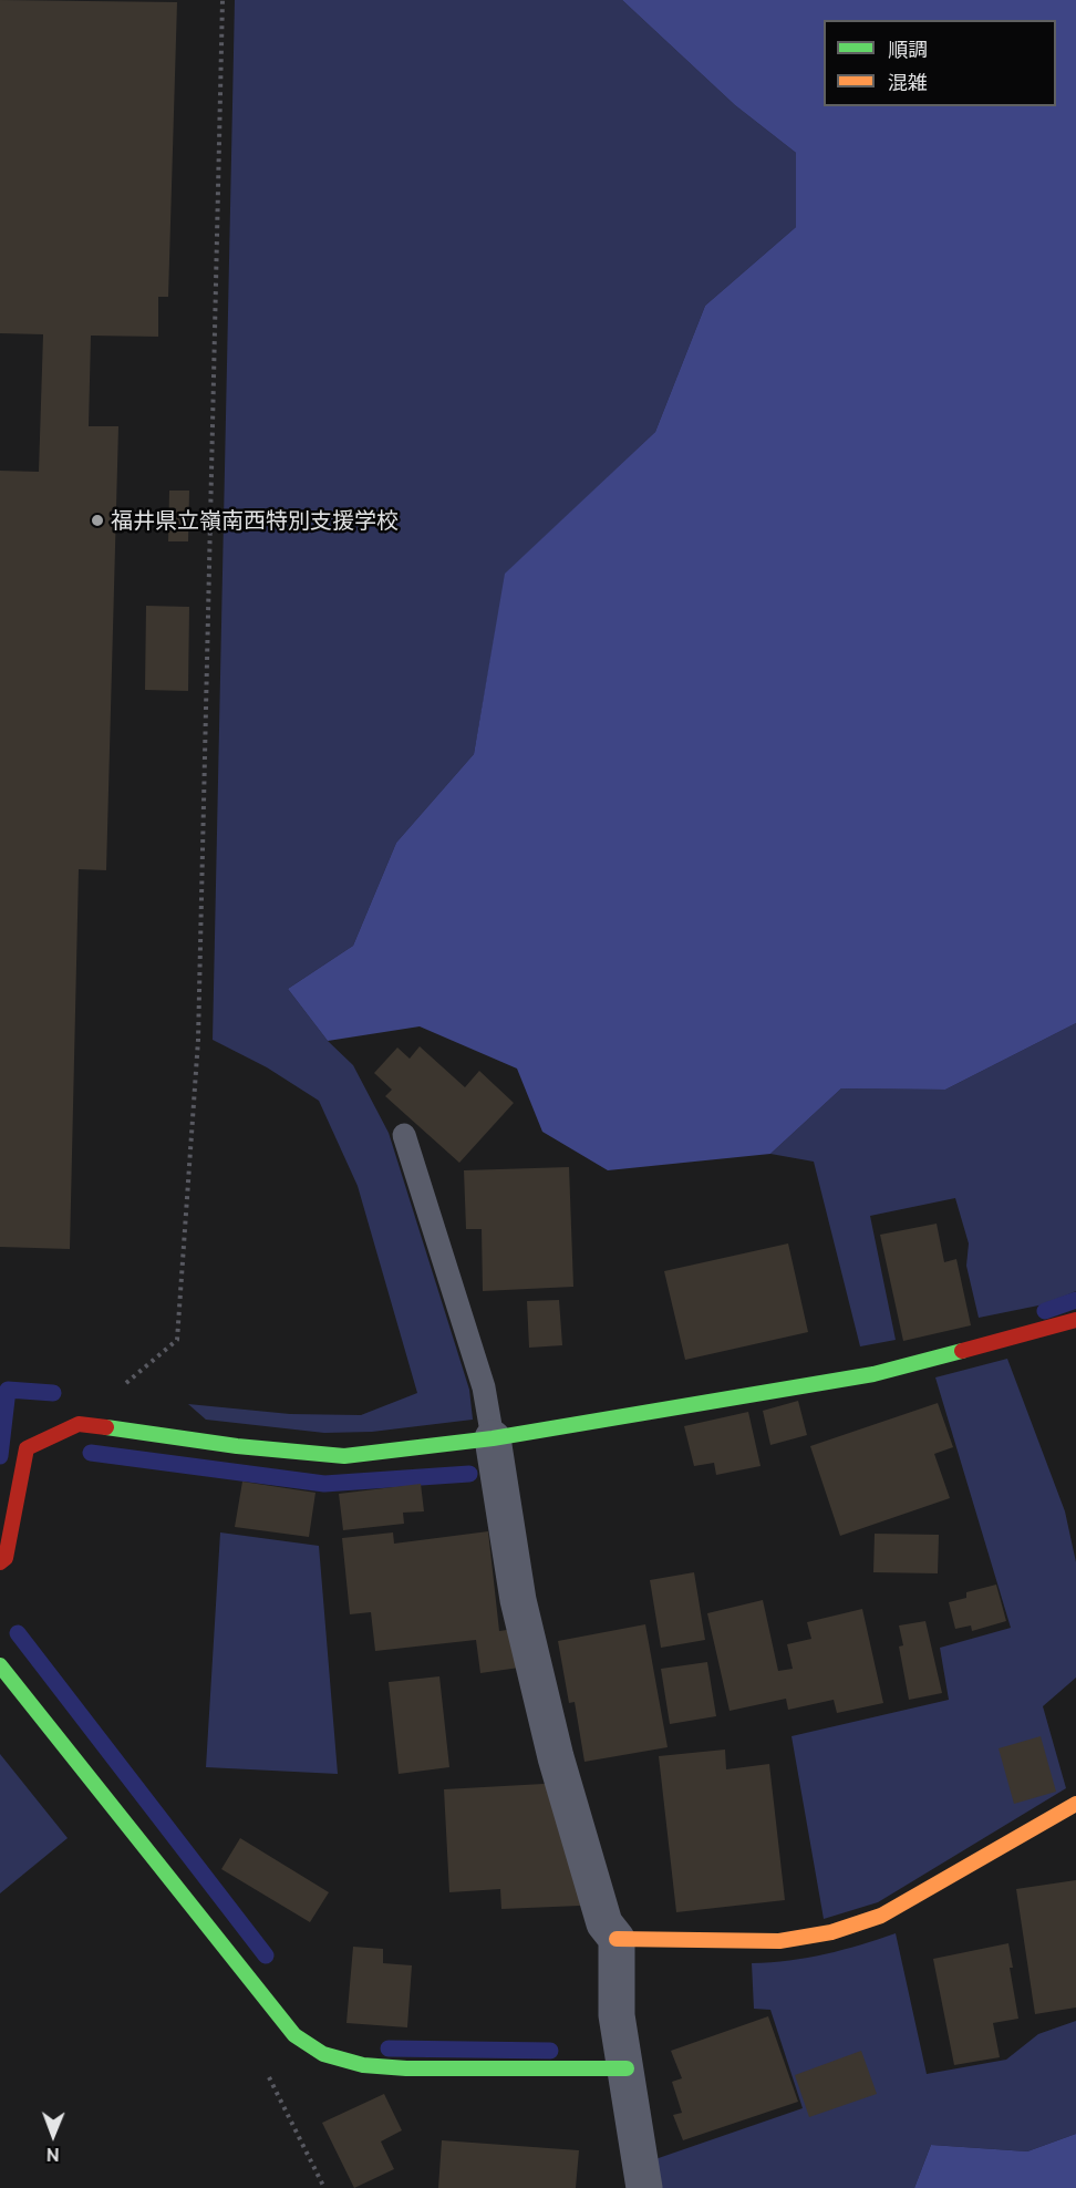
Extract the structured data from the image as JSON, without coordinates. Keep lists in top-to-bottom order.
{
  "places": ["福井県立嶺南西特別支援学校"],
  "legend": ["順調", "混雑"],
  "north": "bottom"
}
